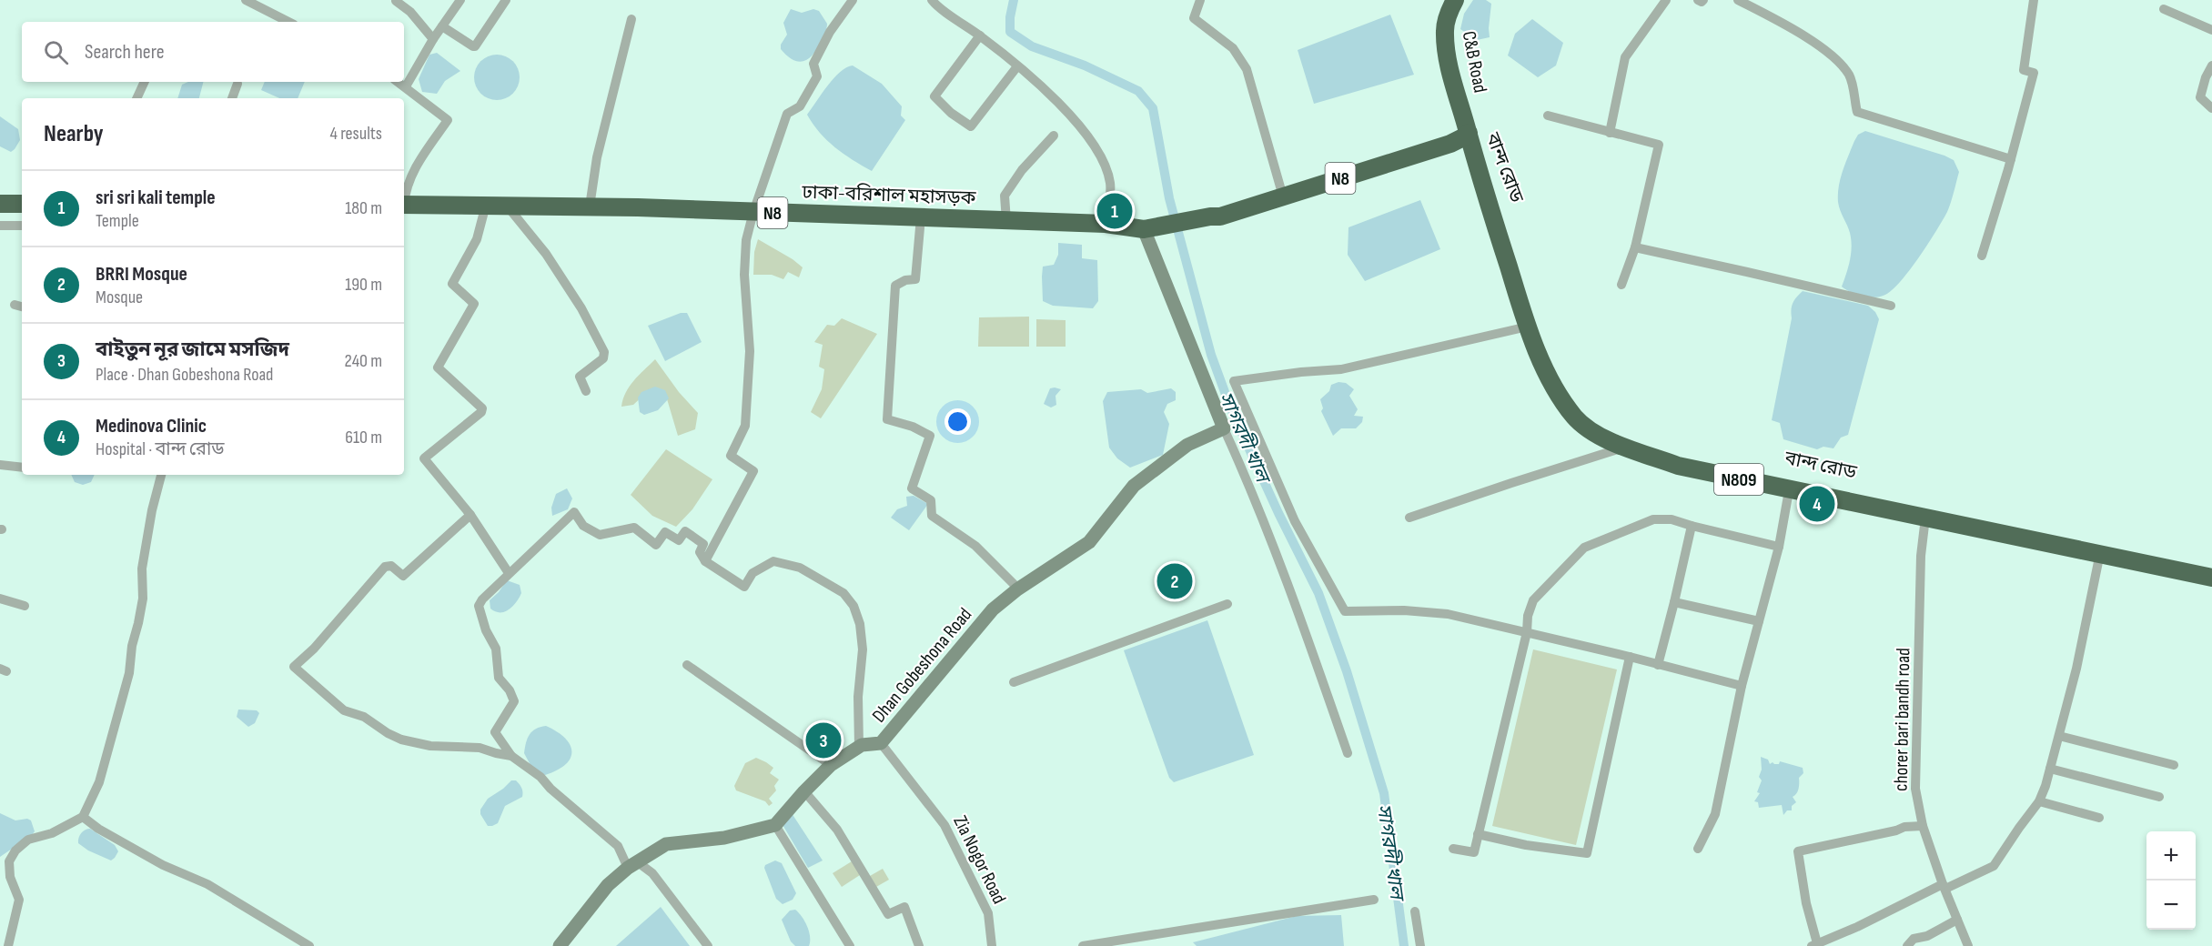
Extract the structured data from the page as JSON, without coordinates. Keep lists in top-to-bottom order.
{
  "streets": {
    "highway": [
      "C&B Road",
      "বান্দ রোড",
      "N8",
      "ঢাকা-বরিশাল মহাসড়ক",
      "N809"
    ],
    "street": ["Dhan Gobeshona Road", "chorer bari bandh road", "Zia Nogor Road"]
  },
  "crossings": [
    ["C&B Road", "বান্দ রোড"],
    ["C&B Road", "N8"],
    ["বান্দ রোড", "N8"],
    ["বান্দ রোড", "chorer bari bandh road"],
    ["N8", "ঢাকা-বরিশাল মহাসড়ক"],
    ["Dhan Gobeshona Road", "Zia Nogor Road"]
  ],
  "water": ["সাগরদী খাল"],
  "page": {
    "search": "Search here",
    "heading": ["Nearby", "4 results"],
    "list": [
      {
        "mark": "1",
        "name": "sri sri kali temple",
        "note": "Temple",
        "value": "180 m"
      },
      {
        "mark": "2",
        "name": "BRRI Mosque",
        "note": "Mosque",
        "value": "190 m"
      },
      {
        "mark": "3",
        "name": "বাইতুন নূর জামে মসজিদ",
        "note": "Place · Dhan Gobeshona Road",
        "value": "240 m"
      },
      {
        "mark": "4",
        "name": "Medinova Clinic",
        "note": "Hospital · বান্দ রোড",
        "value": "610 m"
      }
    ],
    "pins": [
      "1",
      "4",
      "2",
      "3"
    ],
    "map_buttons": ["+", "−"]
  }
}
